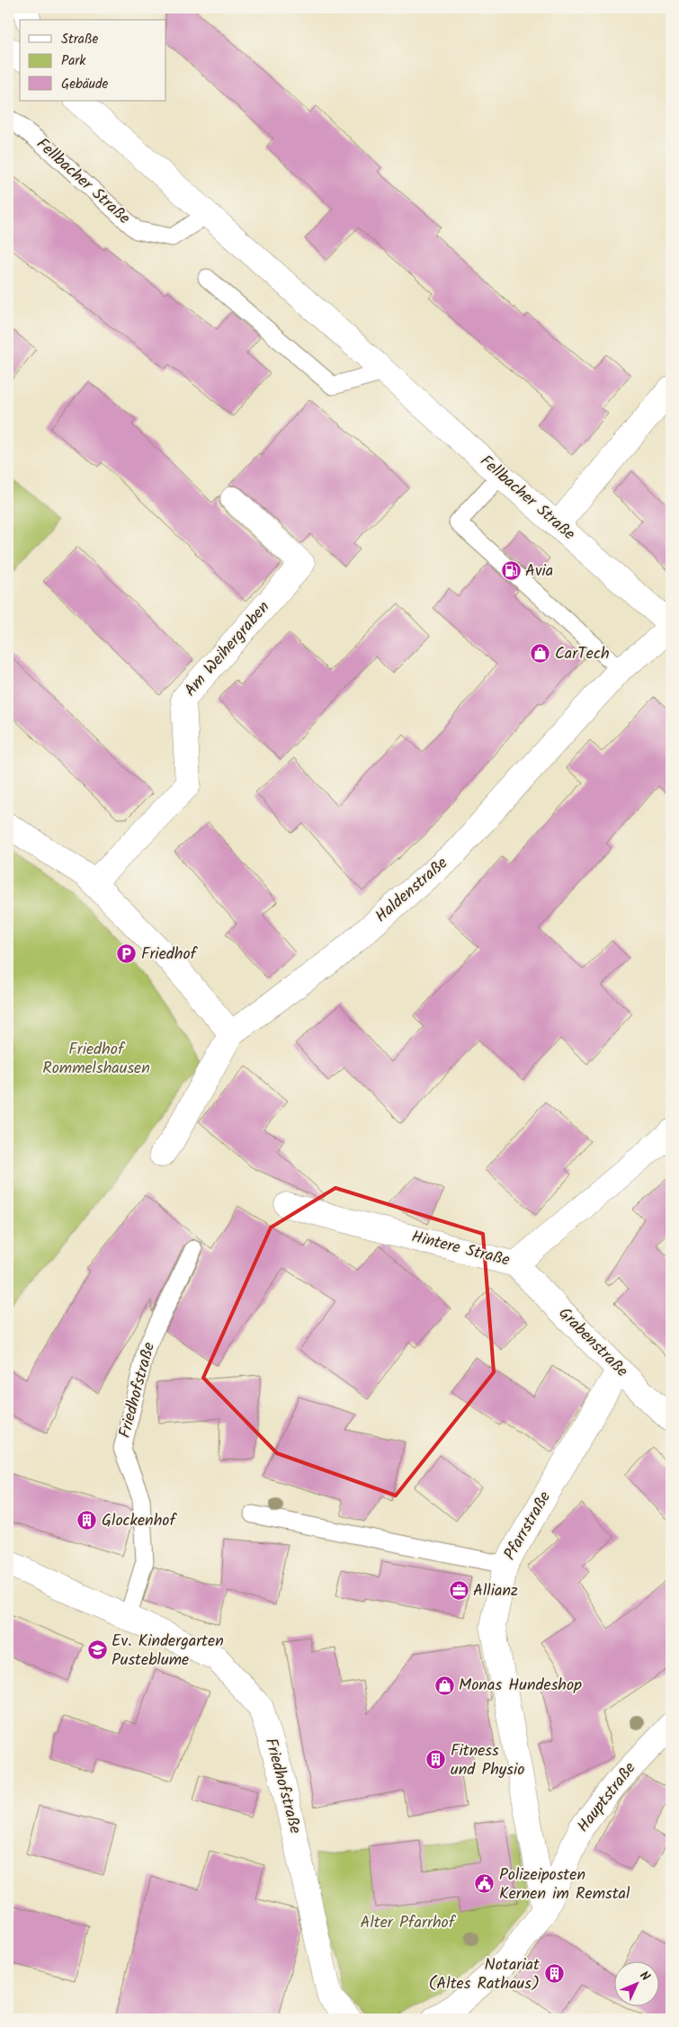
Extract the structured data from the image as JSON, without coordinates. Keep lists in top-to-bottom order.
{
  "streets": {
    "street": [
      "Fellbacher Straße",
      "Am Weihergraben",
      "Haldenstraße",
      "Hintere Straße",
      "Grabenstraße",
      "Friedhofstraße",
      "Pfarrstraße",
      "Hauptstraße"
    ]
  },
  "crossings": [
    ["Fellbacher Straße", "Haldenstraße"],
    ["Hintere Straße", "Grabenstraße"],
    ["Grabenstraße", "Pfarrstraße"],
    ["Pfarrstraße", "Hauptstraße"]
  ],
  "parks": ["Friedhof Rommelshausen", "Alter Pfarrhof"],
  "places": {
    "fuel station": ["Avia"],
    "shop": ["CarTech", "Monas Hundeshop"],
    "parking": ["Friedhof"],
    "building": ["Glockenhof", "Fitness und Physio", "Notariat (Altes Rathaus)"],
    "office": ["Allianz"],
    "school or university": ["Ev. Kindergarten Pusteblume"],
    "public building": ["Polizeiposten Kernen im Remstal"]
  },
  "legend": ["Straße", "Park", "Gebäude"],
  "north": "top right"
}
